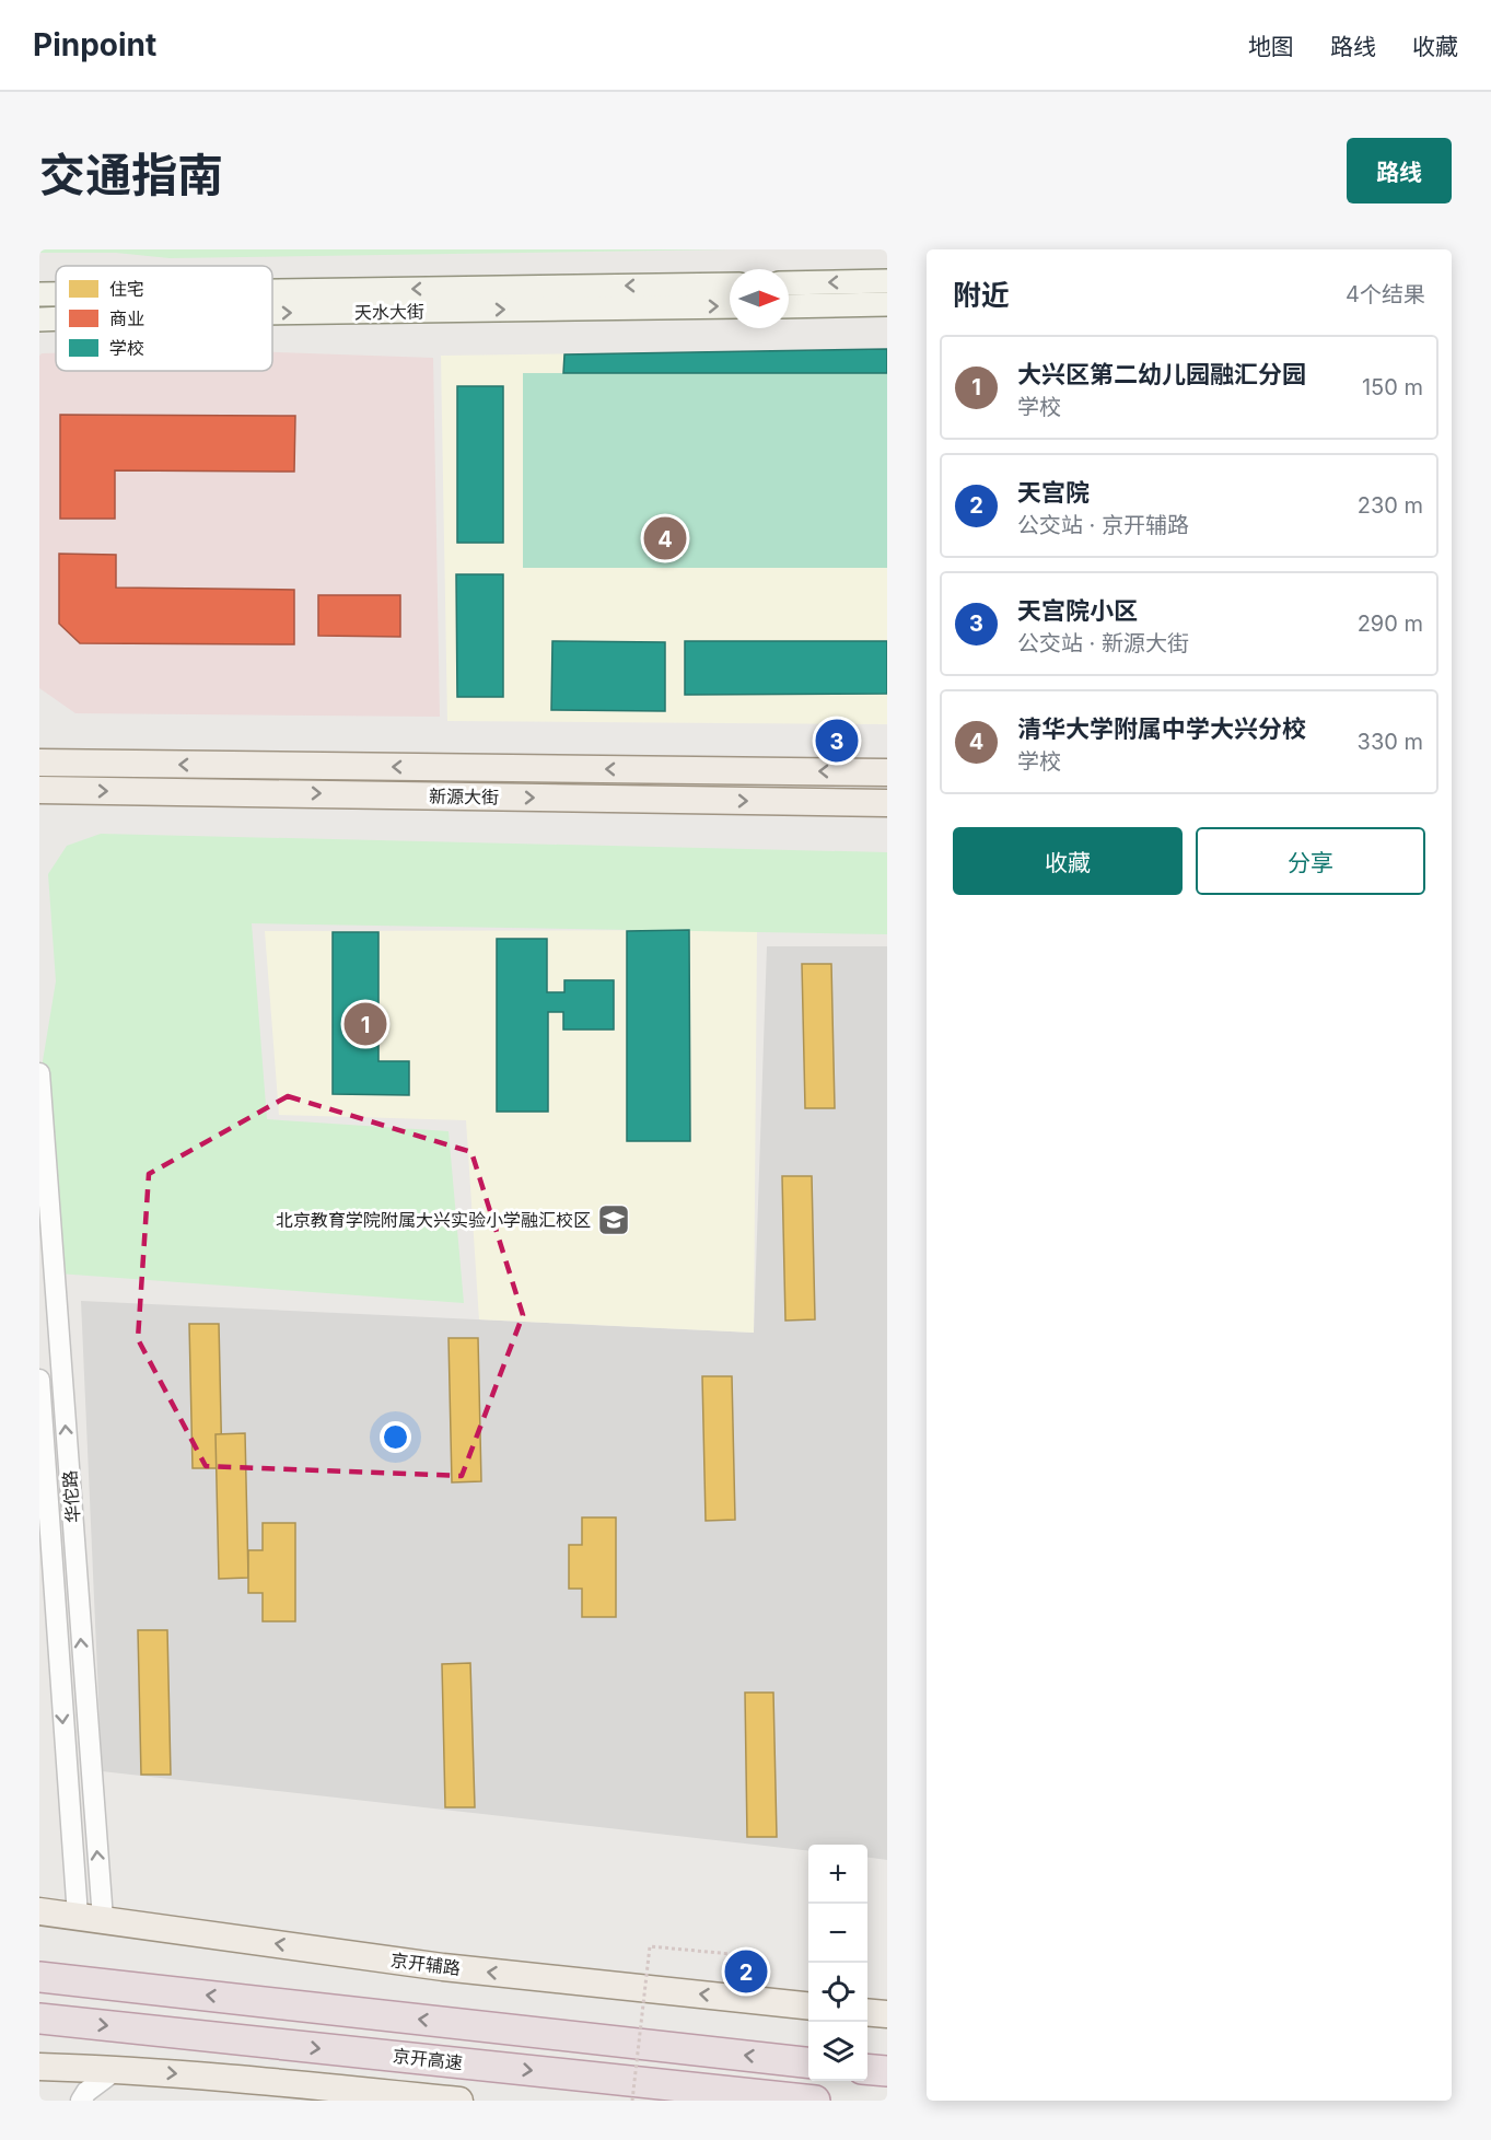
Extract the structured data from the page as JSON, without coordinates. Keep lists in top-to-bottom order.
{
  "streets": {
    "highway": ["京开高速"],
    "main road": ["天水大街", "新源大街", "京开辅路"],
    "street": ["华佗路"]
  },
  "crossings": [
    ["华佗路", "京开辅路"]
  ],
  "places": {
    "school or university": ["北京教育学院附属大兴实验小学融汇校区"]
  },
  "legend": ["住宅", "商业", "学校"],
  "north": "right",
  "page": {
    "header": "Pinpoint",
    "nav": ["地图", "路线", "收藏"],
    "title": "交通指南",
    "buttons": [
      "路线",
      ["收藏", "分享"]
    ],
    "heading": ["附近", "4个结果"],
    "list": [
      {
        "mark": "1",
        "name": "大兴区第二幼儿园融汇分园",
        "note": "学校",
        "value": "150 m"
      },
      {
        "mark": "2",
        "name": "天宫院",
        "note": "公交站 · 京开辅路",
        "value": "230 m"
      },
      {
        "mark": "3",
        "name": "天宫院小区",
        "note": "公交站 · 新源大街",
        "value": "290 m"
      },
      {
        "mark": "4",
        "name": "清华大学附属中学大兴分校",
        "note": "学校",
        "value": "330 m"
      }
    ],
    "pins": [
      "4",
      "3",
      "1",
      "2"
    ],
    "map_buttons": ["+", "−"]
  }
}
